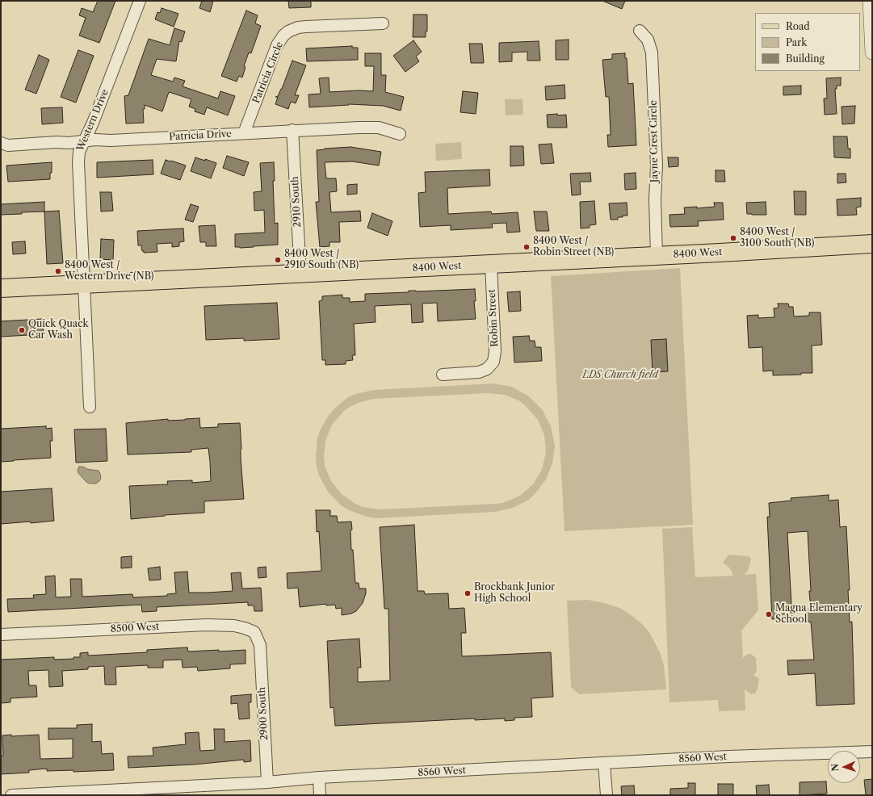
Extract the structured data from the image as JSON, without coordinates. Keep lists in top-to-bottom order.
{
  "streets": {
    "main road": ["8400 West"],
    "street": [
      "Patricia Circle",
      "Western Drive",
      "Patricia Drive",
      "Jayne Crest Circle",
      "2910 South",
      "Robin Street",
      "8500 West",
      "2900 South",
      "8560 West"
    ]
  },
  "crossings": [
    ["Patricia Circle", "Patricia Drive"],
    ["Western Drive", "Patricia Drive"],
    ["Western Drive", "8400 West"],
    ["Patricia Drive", "2910 South"],
    ["Jayne Crest Circle", "8400 West"],
    ["2910 South", "8400 West"],
    ["8400 West", "Robin Street"],
    ["8500 West", "2900 South"],
    ["2900 South", "8560 West"]
  ],
  "parks": ["LDS Church field"],
  "places": [
    "8400 West / 3100 South (NB)",
    "8400 West / Robin Street (NB)",
    "8400 West / 2910 South (NB)",
    "8400 West / Western Drive (NB)",
    "Quick Quack Car Wash",
    "Brockbank Junior High School",
    "Magna Elementary School"
  ],
  "legend": ["Road", "Park", "Building"],
  "north": "left"
}
